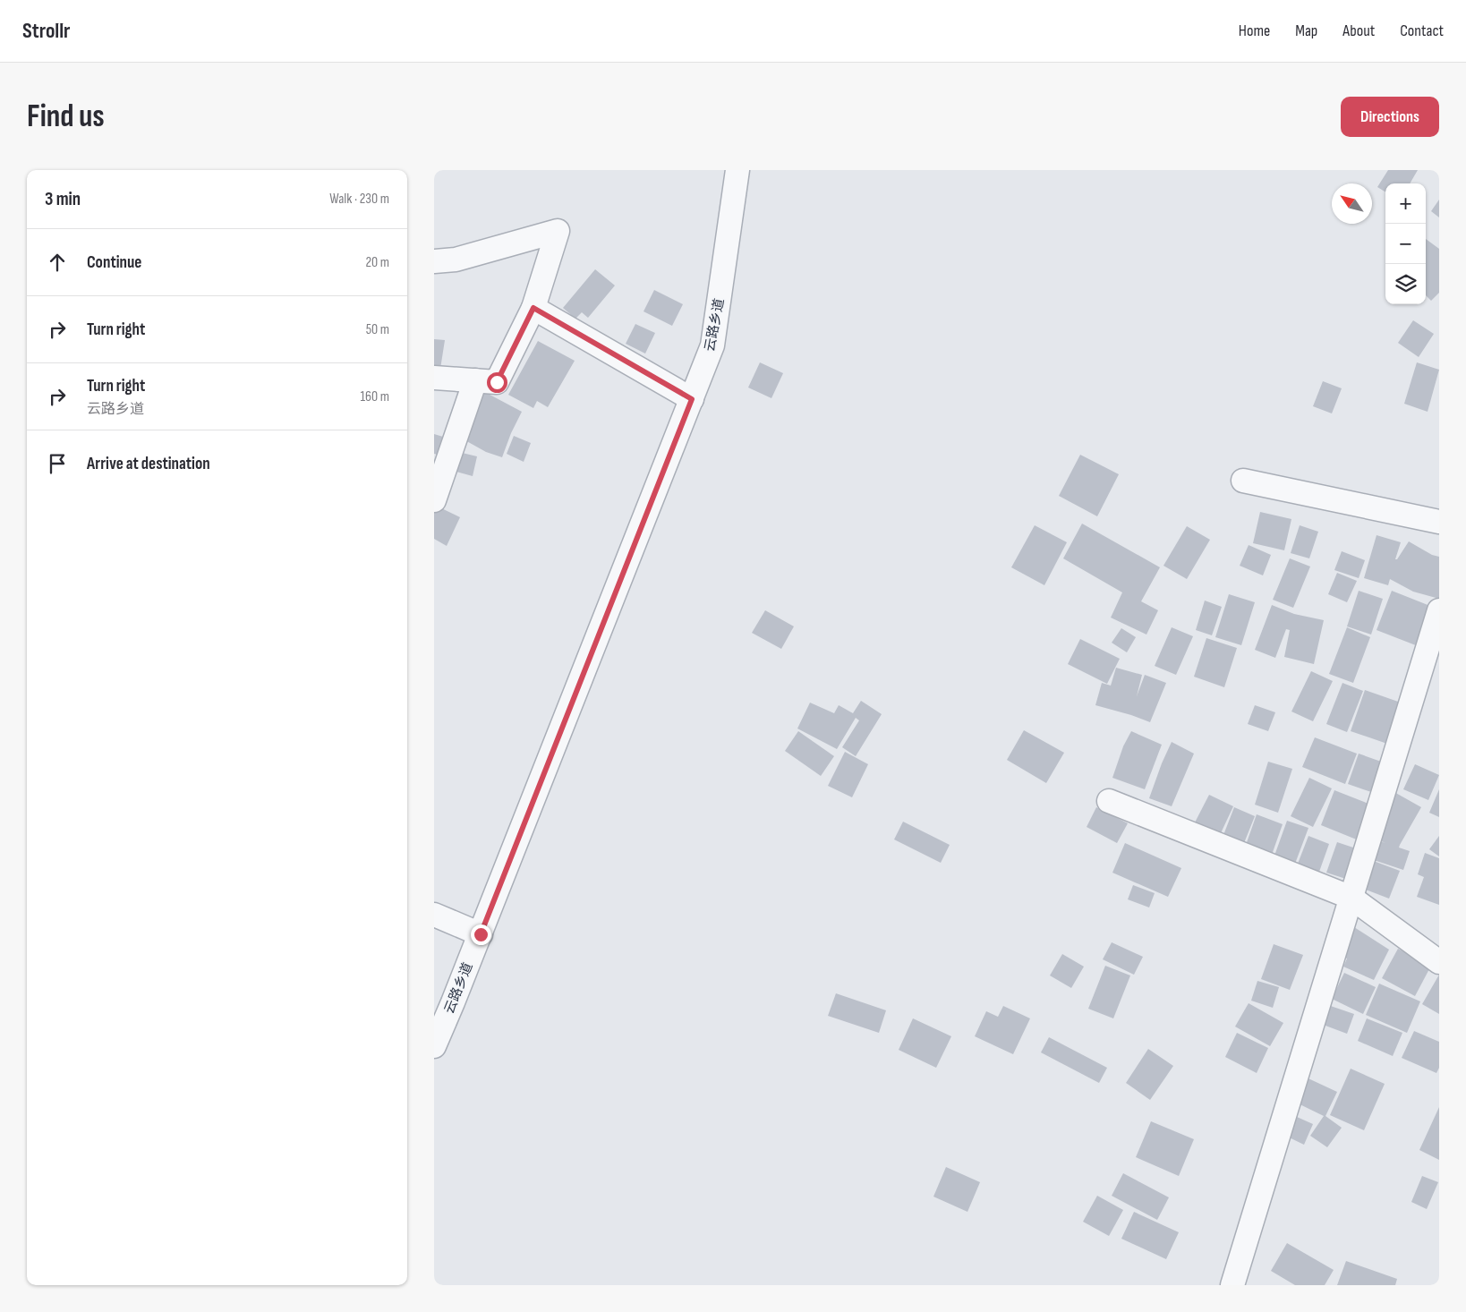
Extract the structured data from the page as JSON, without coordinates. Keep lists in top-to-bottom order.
{
  "streets": {
    "street": ["云路乡道"]
  },
  "north": "top left",
  "page": {
    "header": "Strollr",
    "nav": [
      "Home",
      "Map",
      "About",
      "Contact"
    ],
    "buttons": "Directions",
    "title": "Find us",
    "heading": ["3 min", "Walk · 230 m"],
    "map_buttons": ["+", "−"],
    "list": [
      ["Continue", "20 m"],
      ["Turn right", "50 m"],
      ["Turn right", "云路乡道", "160 m"],
      "Arrive at destination"
    ]
  }
}
